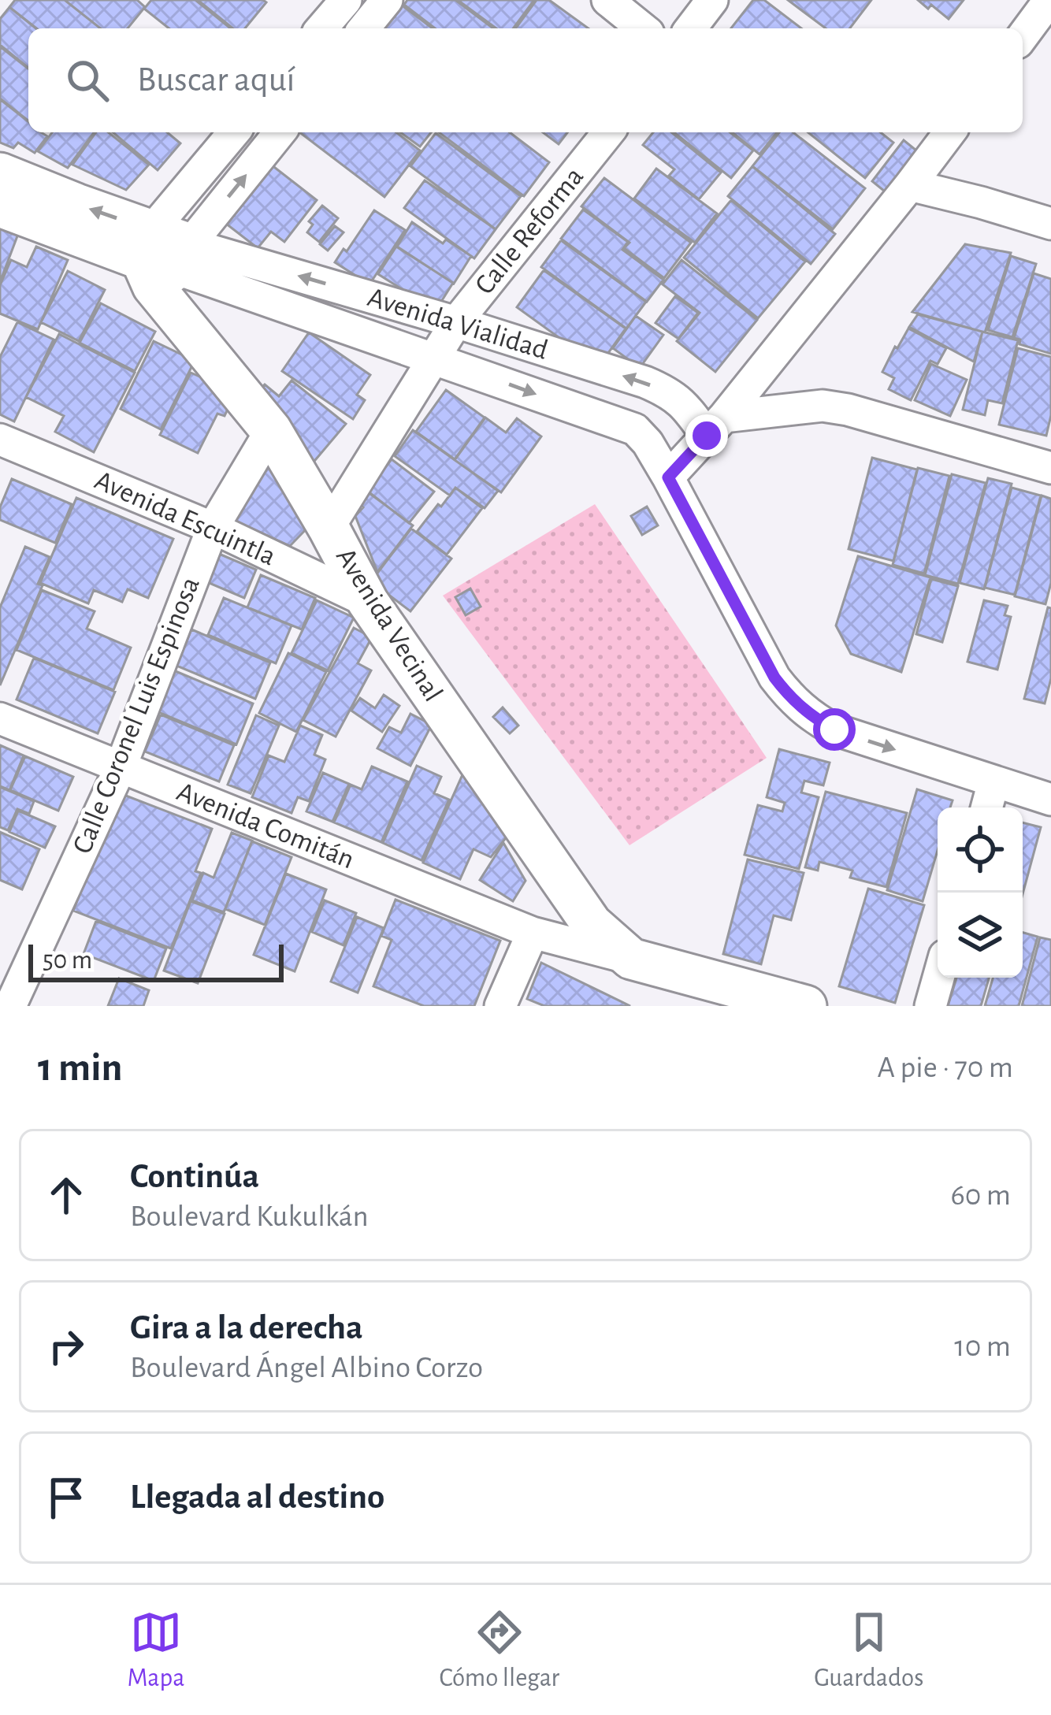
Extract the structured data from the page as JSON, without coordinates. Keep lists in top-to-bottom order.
{
  "streets": {
    "street": [
      "Calle Reforma",
      "Avenida Vialidad",
      "Avenida Escuintla",
      "Avenida Vecinal",
      "Calle Coronel Luis Espinosa",
      "Avenida Comitán"
    ]
  },
  "crossings": [
    ["Calle Reforma", "Avenida Vialidad"],
    ["Calle Reforma", "Avenida Vecinal"],
    ["Avenida Vialidad", "Avenida Vecinal"],
    ["Avenida Escuintla", "Avenida Vecinal"],
    ["Avenida Escuintla", "Calle Coronel Luis Espinosa"],
    ["Avenida Vecinal", "Calle Coronel Luis Espinosa"],
    ["Avenida Vecinal", "Avenida Comitán"],
    ["Calle Coronel Luis Espinosa", "Avenida Comitán"]
  ],
  "scale_bar": "50 m",
  "page": {
    "search": "Buscar aquí",
    "scale": "50 m",
    "heading": ["1 min", "A pie · 70 m"],
    "list": [
      ["Continúa", "Boulevard Kukulkán", "60 m"],
      ["Gira a la derecha", "Boulevard Ángel Albino Corzo", "10 m"],
      "Llegada al destino"
    ],
    "nav": ["Mapa", "Cómo llegar", "Guardados"]
  }
}
